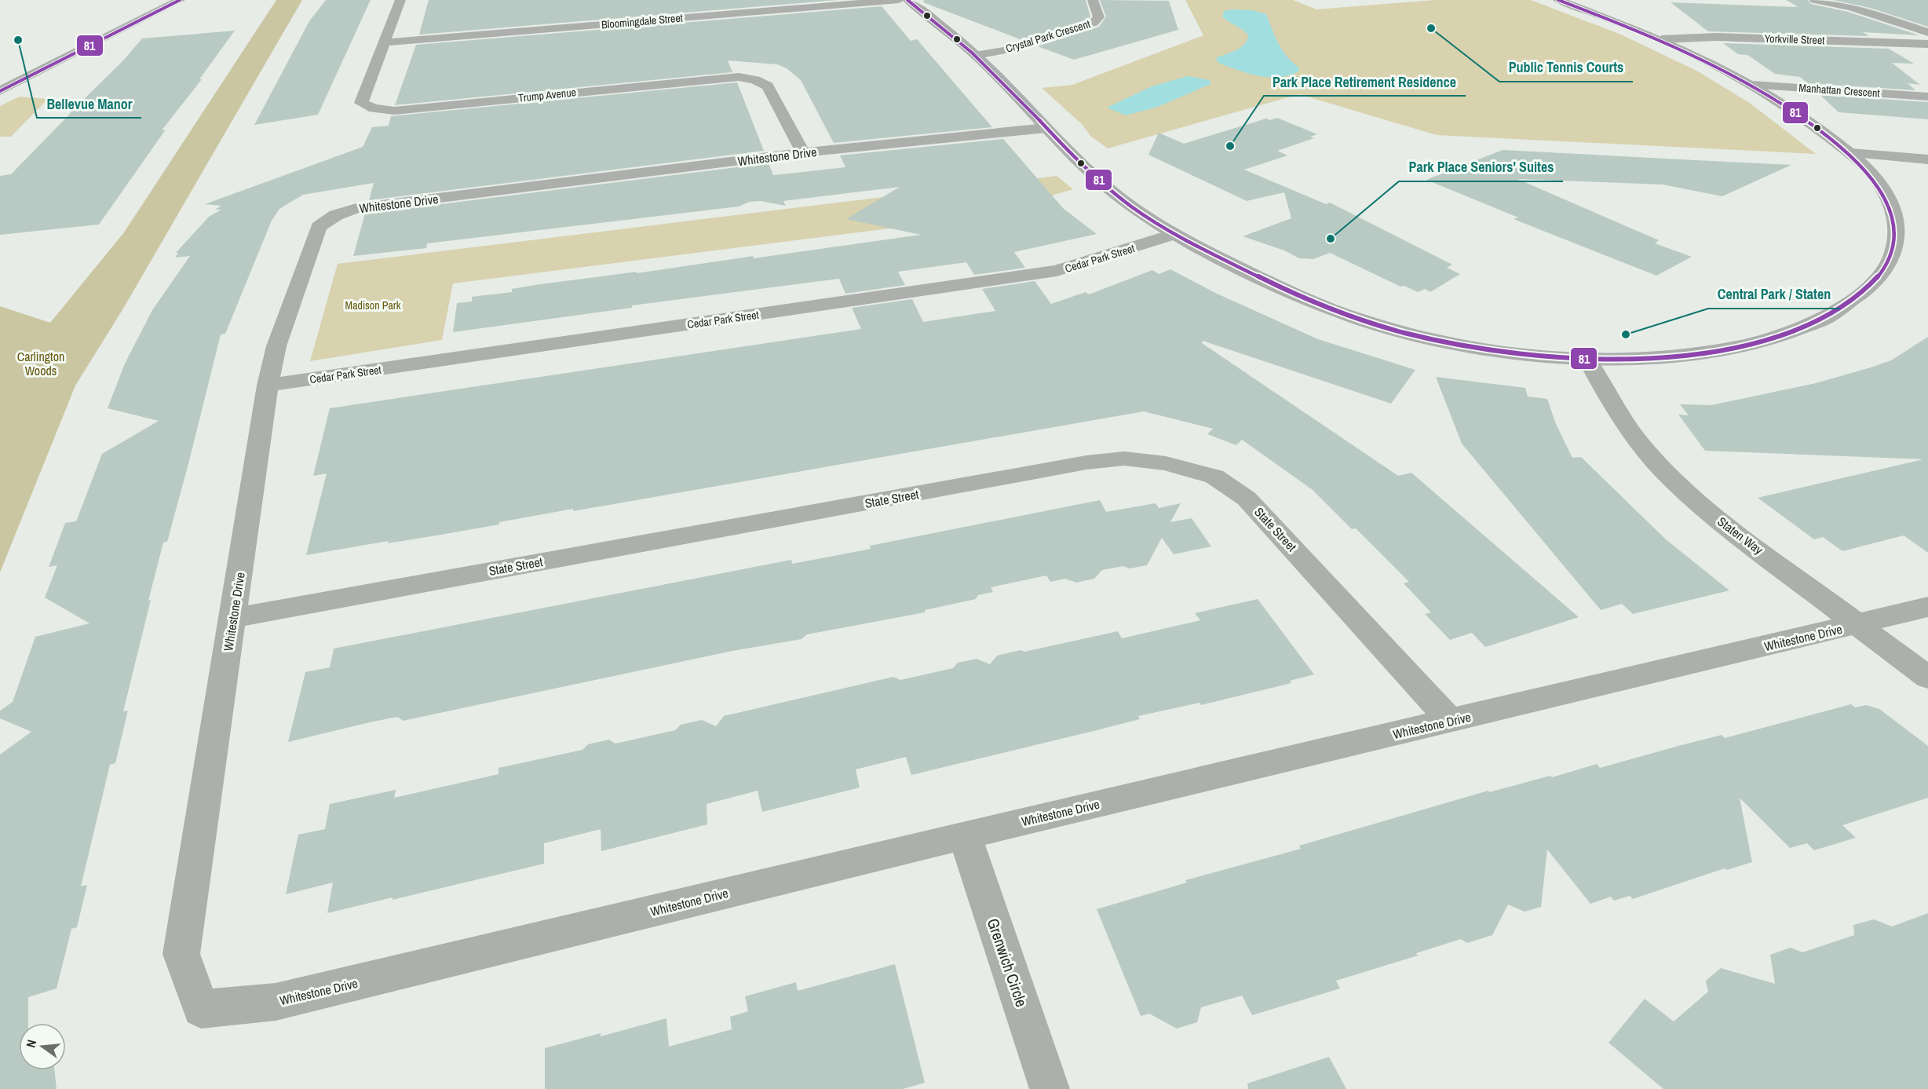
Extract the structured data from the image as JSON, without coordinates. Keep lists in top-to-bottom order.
{
  "streets": {
    "street": [
      "Bloomingdale Street",
      "Crystal Park Crescent",
      "Yorkville Street",
      "Manhattan Crescent",
      "Trump Avenue",
      "Whitestone Drive",
      "Cedar Park Street",
      "State Street",
      "Staten Way",
      "Grenwich Circle"
    ]
  },
  "crossings": [
    ["Bloomingdale Street", "Trump Avenue"],
    ["Trump Avenue", "Whitestone Drive"],
    ["Whitestone Drive", "Cedar Park Street"],
    ["Whitestone Drive", "State Street"],
    ["Whitestone Drive", "Staten Way"],
    ["Whitestone Drive", "Grenwich Circle"]
  ],
  "parks": ["Madison Park", "Carlington Woods"],
  "places": [
    "Public Tennis Courts",
    "Bellevue Manor",
    "Park Place Retirement Residence",
    "Park Place Seniors' Suites",
    "Central Park / Staten"
  ],
  "lines": ["transit line 81"],
  "north": "left"
}
